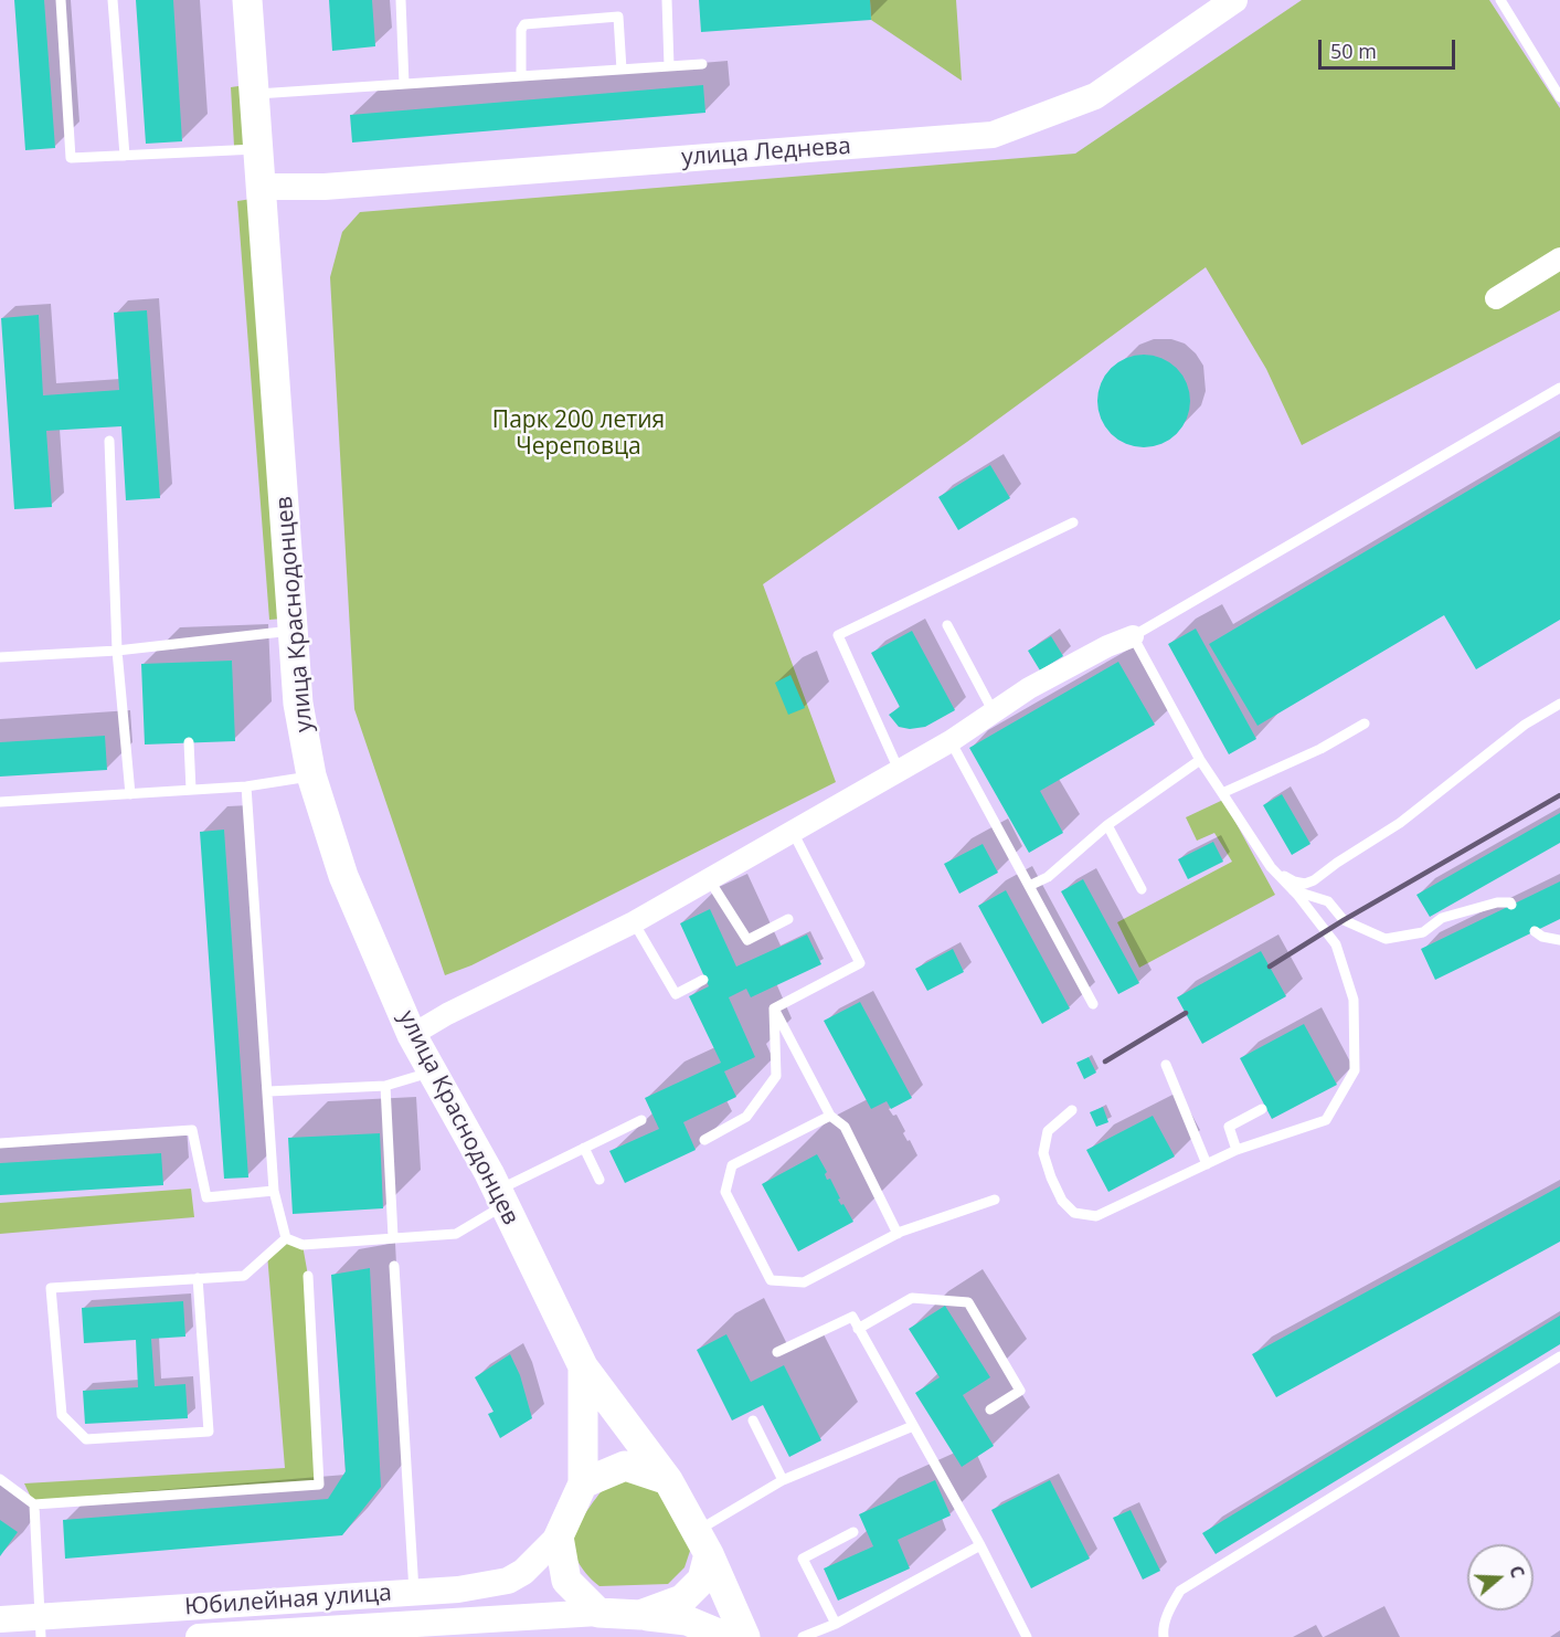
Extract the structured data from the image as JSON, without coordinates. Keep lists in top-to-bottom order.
{
  "streets": {
    "main road": ["улица Краснодонцев"],
    "street": ["улица Леднева", "Юбилейная улица"]
  },
  "crossings": [
    ["улица Леднева", "улица Краснодонцев"],
    ["улица Краснодонцев", "Юбилейная улица"]
  ],
  "parks": ["Парк 200 летия Череповца"],
  "scale_bar": "50 m",
  "north": "right"
}
